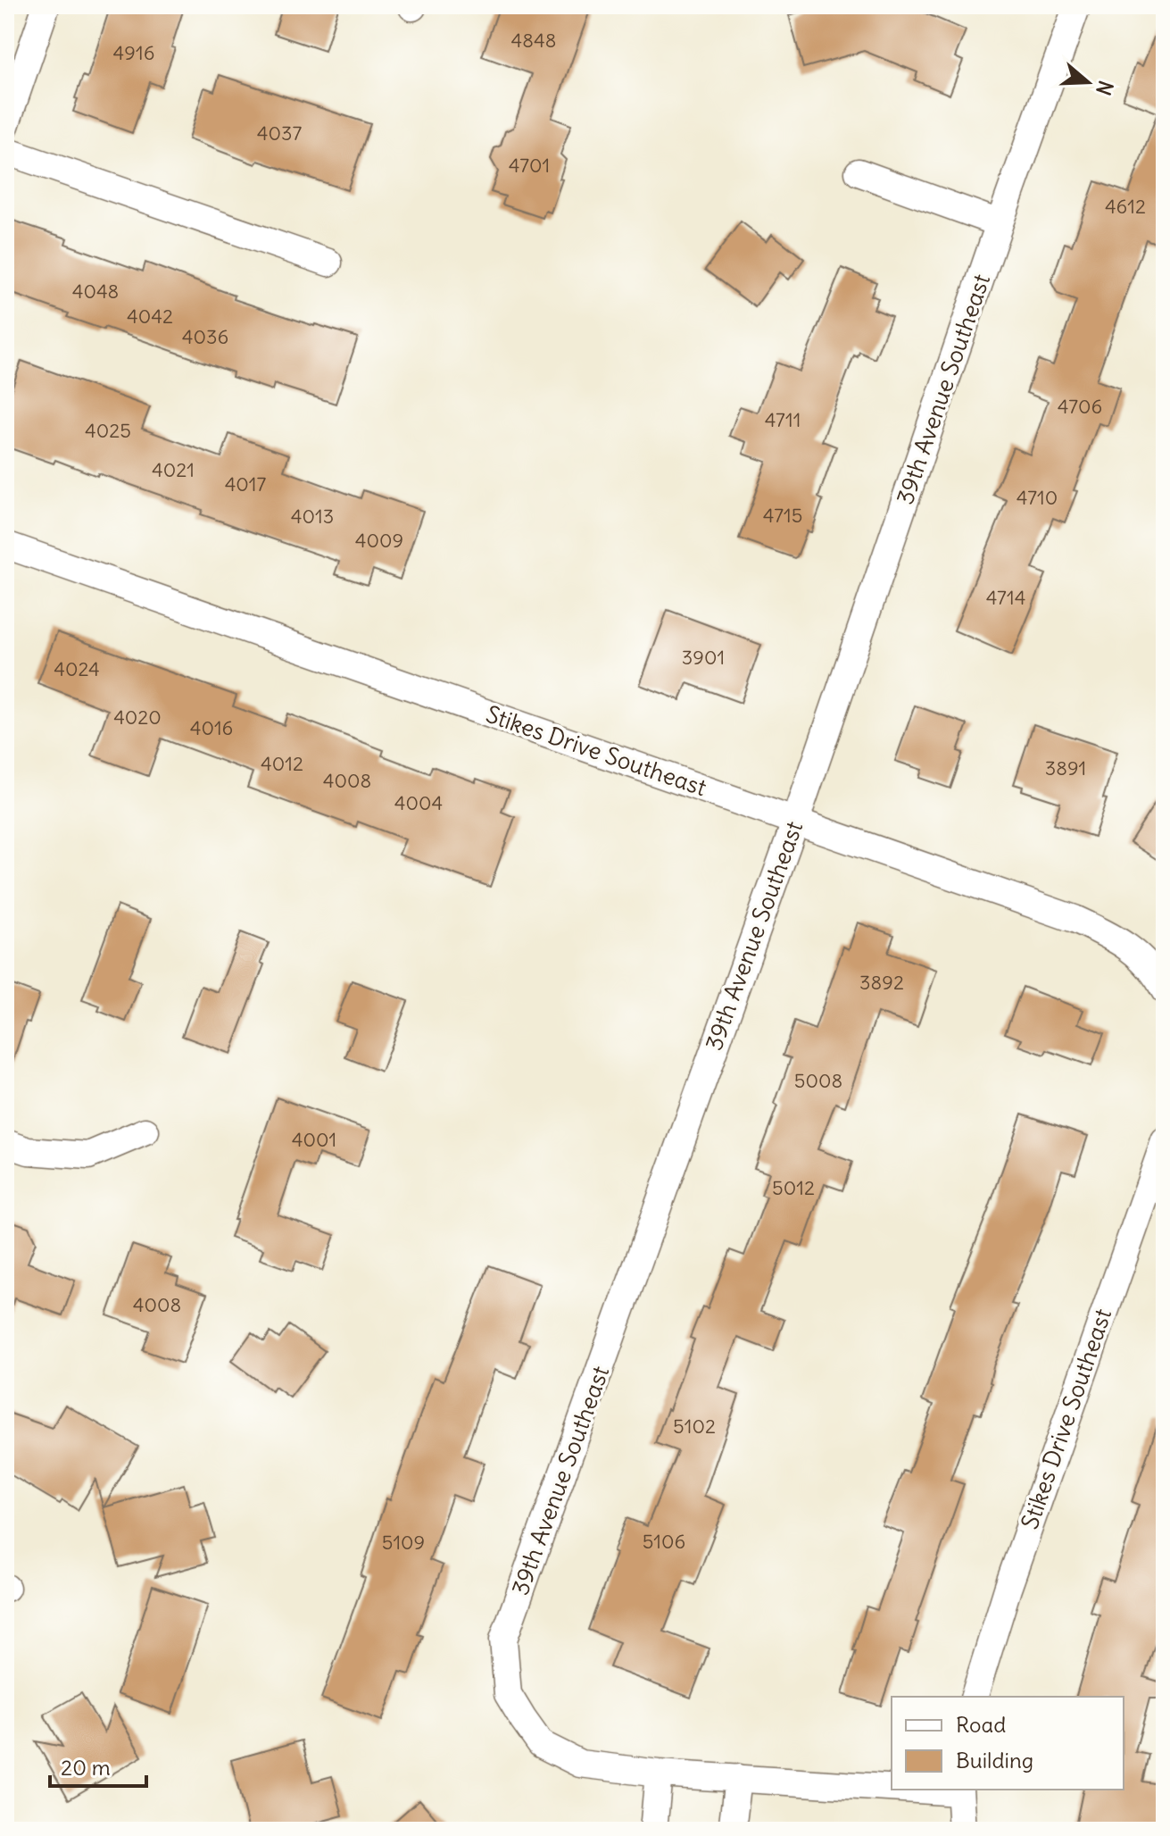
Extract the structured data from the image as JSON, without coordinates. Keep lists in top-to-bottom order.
{
  "streets": {
    "street": ["39th Avenue Southeast", "Stikes Drive Southeast"]
  },
  "crossings": [
    ["39th Avenue Southeast", "Stikes Drive Southeast"]
  ],
  "house_numbers": [
    "4848",
    "4916",
    "4037",
    "4701",
    "4612",
    "4048",
    "4042",
    "4036",
    "4706",
    "4711",
    "4025",
    "4021",
    "4017",
    "4710",
    "4715",
    "4013",
    "4009",
    "4714",
    "3901",
    "4024",
    "4020",
    "4016",
    "4012",
    "3891",
    "4008",
    "4004",
    "3892",
    "5008",
    "4001",
    "5012",
    "4008",
    "5102",
    "5106",
    "5109"
  ],
  "legend": ["Road", "Building"],
  "scale_bar": "20 m",
  "north": "right"
}
